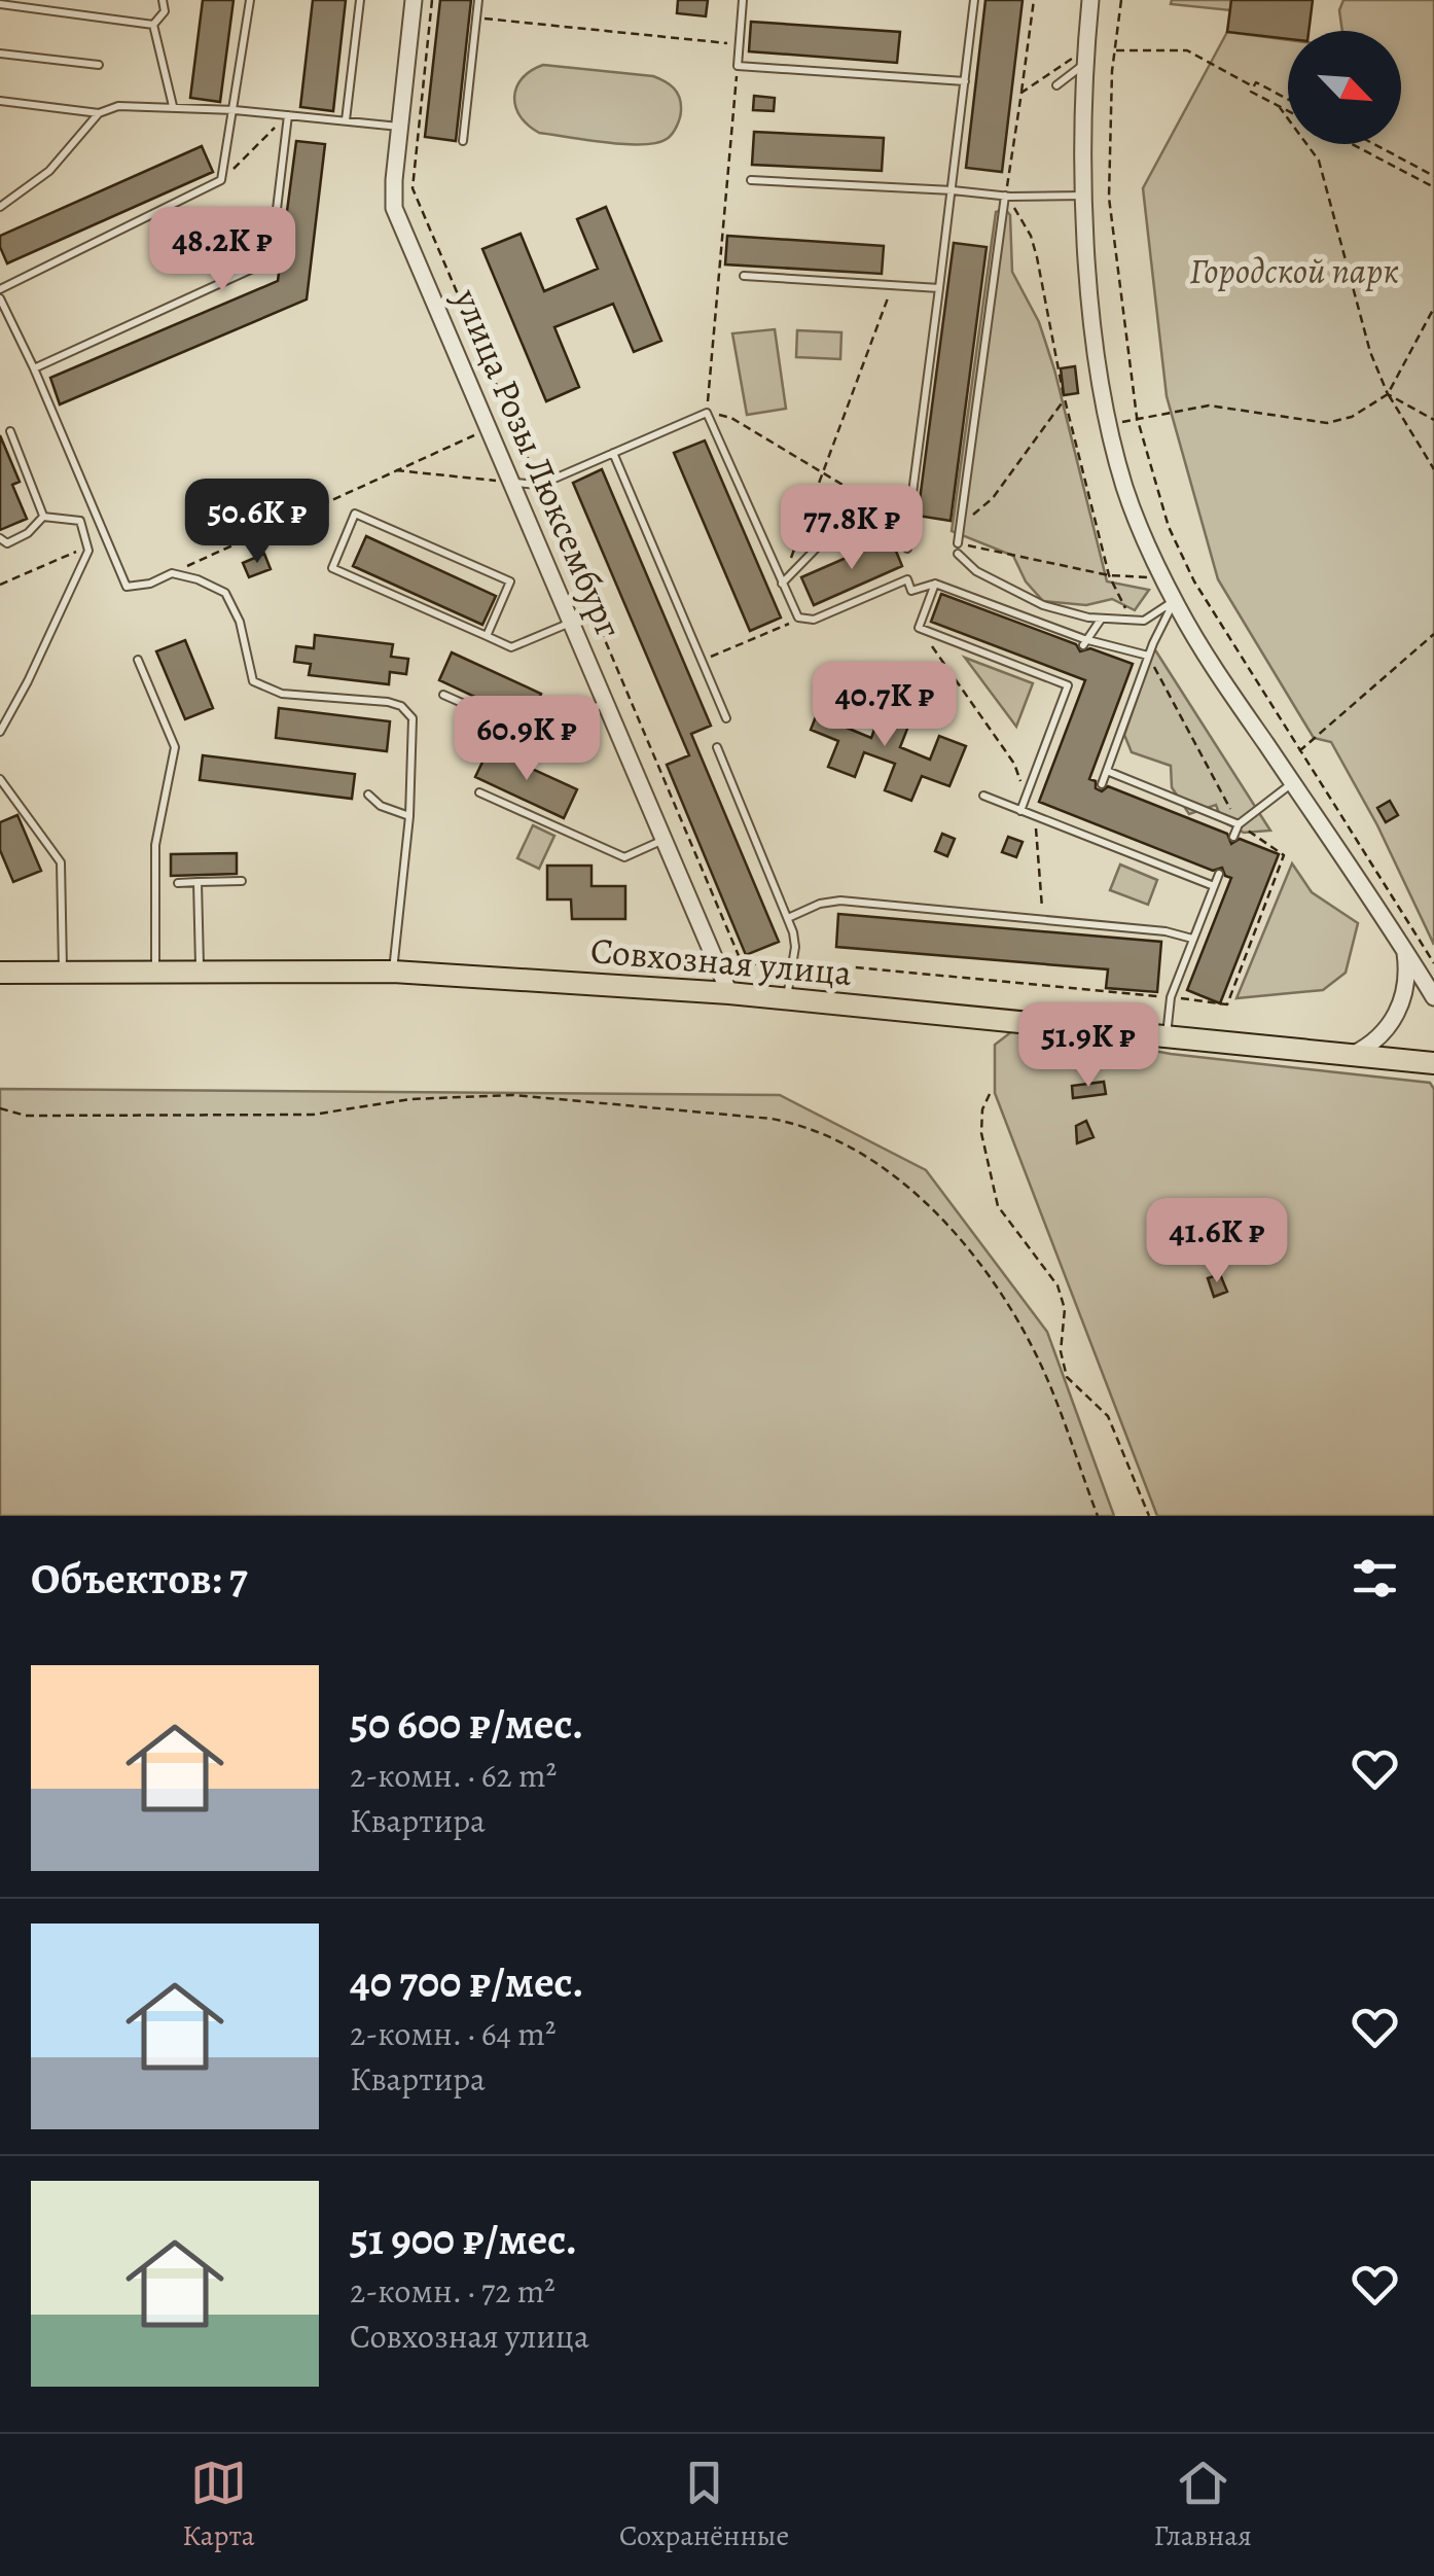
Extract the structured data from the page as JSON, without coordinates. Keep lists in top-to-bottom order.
{
  "streets": {
    "main road": ["Совхозная улица"],
    "street": ["улица Розы Люксембург"]
  },
  "crossings": [
    ["улица Розы Люксембург", "Совхозная улица"]
  ],
  "parks": ["Городской парк"],
  "north": "bottom right",
  "page": {
    "price": [
      "48.2K ₽",
      "50.6K ₽",
      "77.8K ₽",
      "40.7K ₽",
      "60.9K ₽",
      "51.9K ₽",
      "41.6K ₽"
    ],
    "heading": "Объектов: 7",
    "list": [
      {
        "name": "50 600 ₽/мес.",
        "note": "2-комн. · 62 m² · Квартира"
      },
      {
        "name": "40 700 ₽/мес.",
        "note": "2-комн. · 64 m² · Квартира"
      },
      {
        "name": "51 900 ₽/мес.",
        "note": "2-комн. · 72 m² · Совхозная улица"
      }
    ],
    "tabs": ["Карта", "Сохранённые", "Главная"]
  }
}
